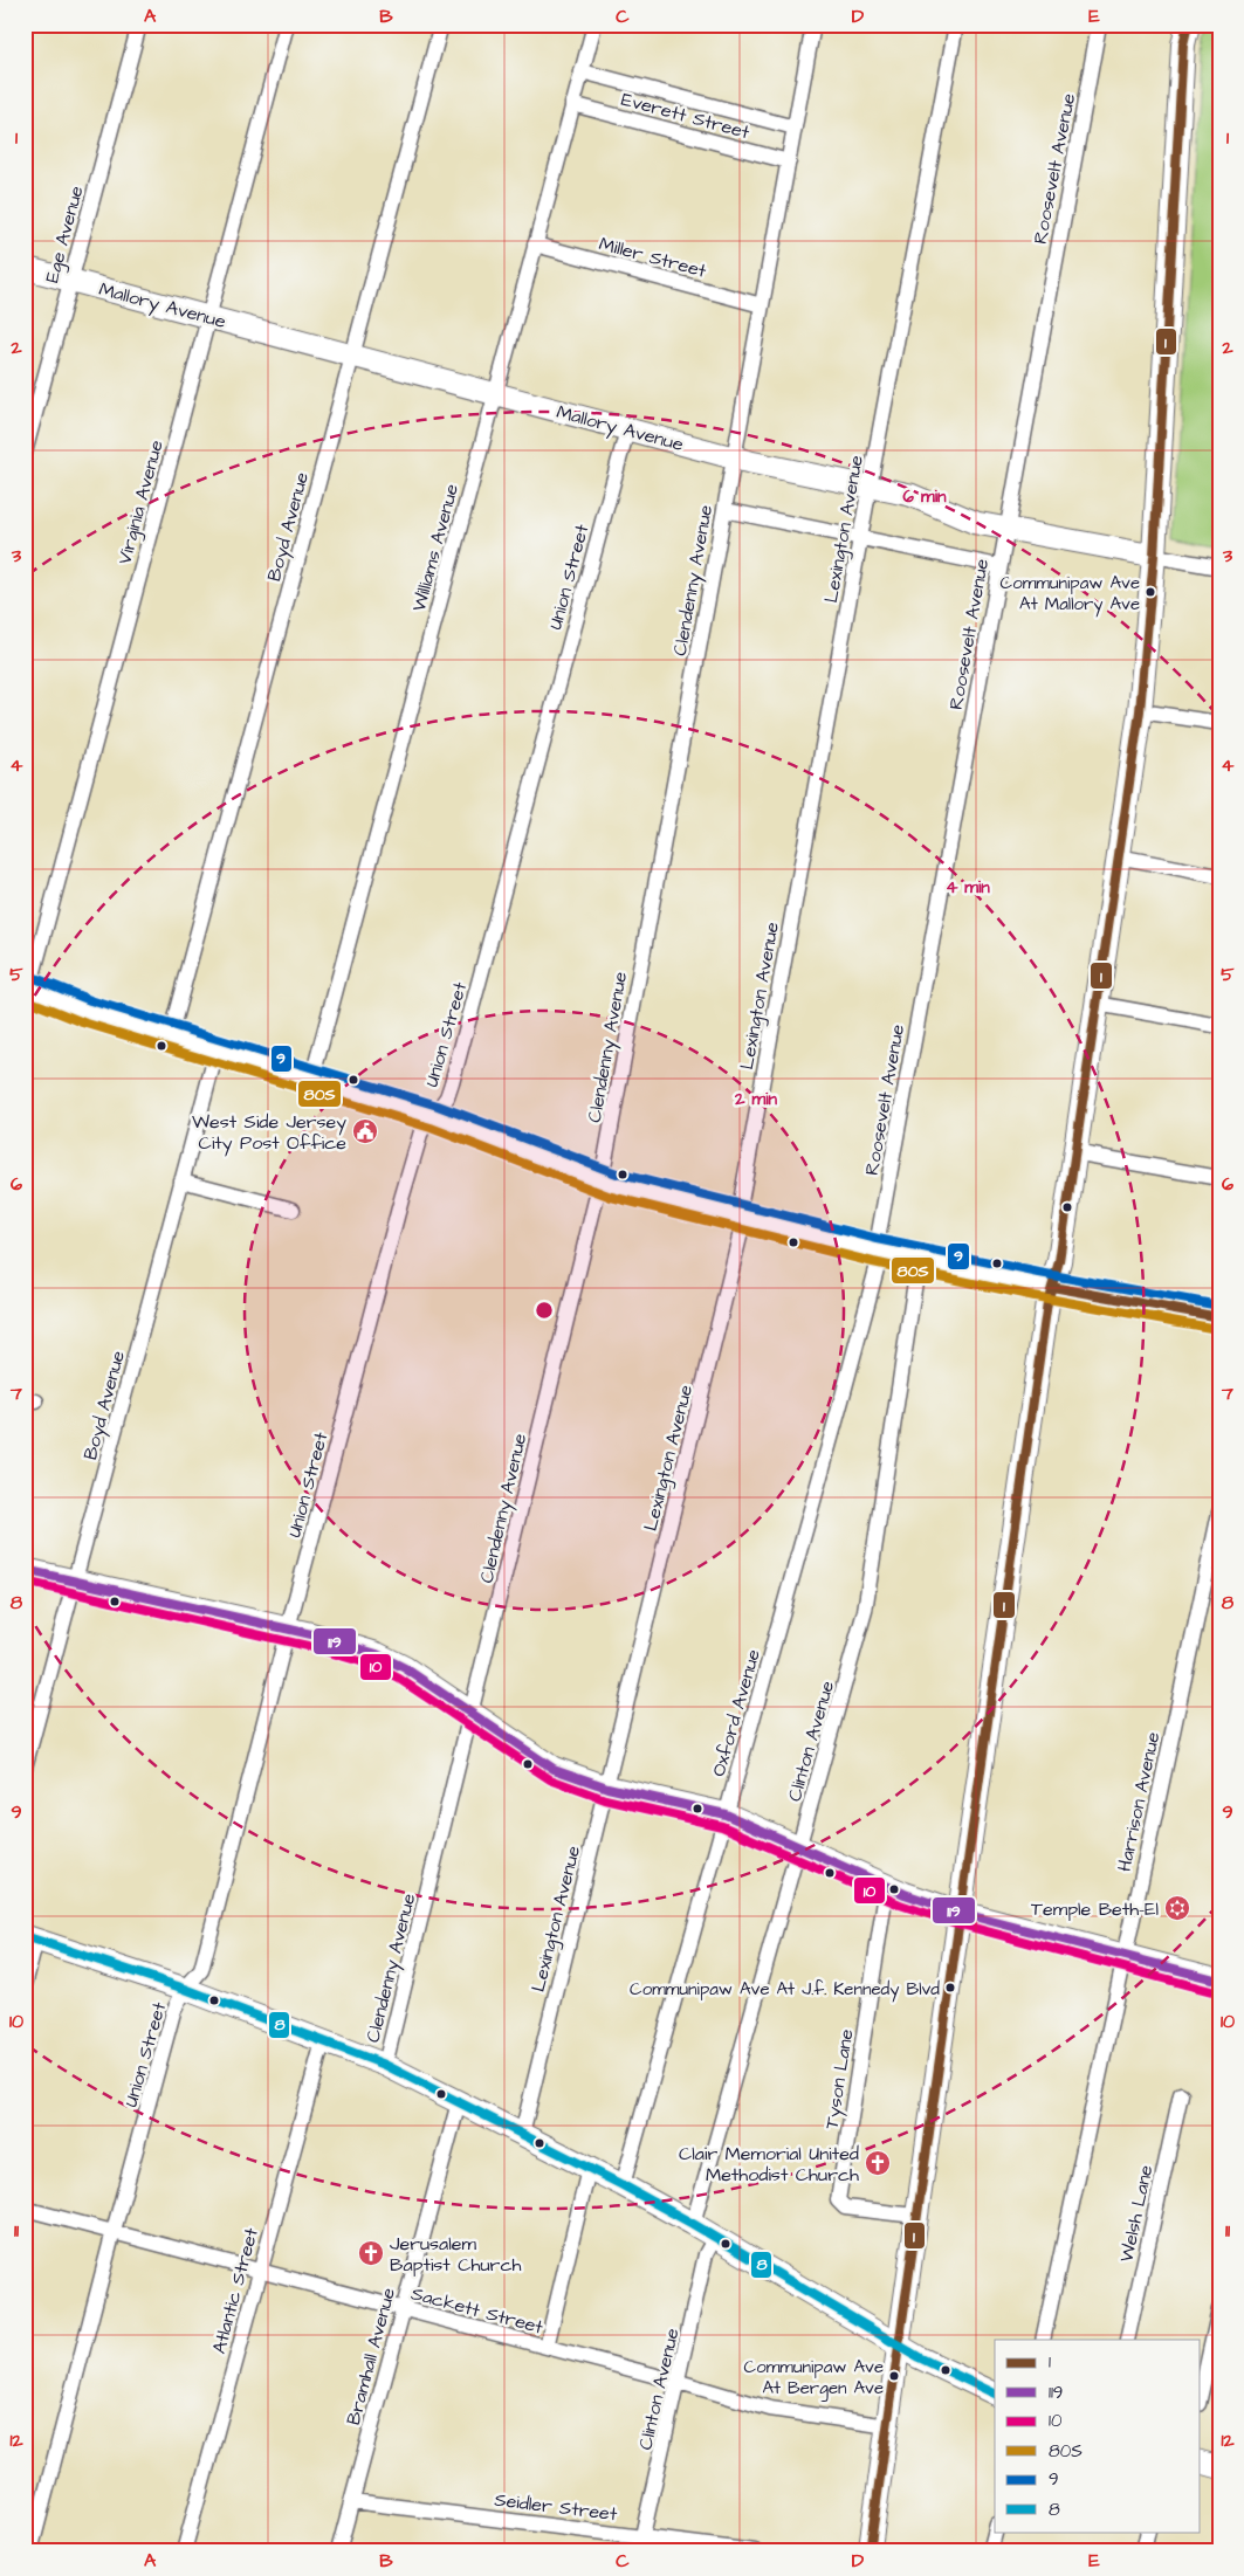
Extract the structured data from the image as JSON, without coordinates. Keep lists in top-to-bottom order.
{
  "streets": {
    "street": [
      "Everett Street",
      "Roosevelt Avenue",
      "Ege Avenue",
      "Miller Street",
      "Mallory Avenue",
      "Virginia Avenue",
      "Boyd Avenue",
      "Lexington Avenue",
      "Williams Avenue",
      "Union Street",
      "Clendenny Avenue",
      "Oxford Avenue",
      "Clinton Avenue",
      "Harrison Avenue",
      "Tyson Lane",
      "Welsh Lane",
      "Atlantic Street",
      "Sackett Street",
      "Bramhall Avenue",
      "Seidler Street"
    ]
  },
  "crossings": [
    ["Everett Street", "Williams Avenue"],
    ["Everett Street", "Clendenny Avenue"],
    ["Roosevelt Avenue", "Mallory Avenue"],
    ["Roosevelt Avenue", "Oxford Avenue"],
    ["Ege Avenue", "Mallory Avenue"],
    ["Miller Street", "Williams Avenue"],
    ["Miller Street", "Clendenny Avenue"],
    ["Mallory Avenue", "Virginia Avenue"],
    ["Mallory Avenue", "Boyd Avenue"],
    ["Mallory Avenue", "Lexington Avenue"],
    ["Mallory Avenue", "Williams Avenue"],
    ["Mallory Avenue", "Union Street"],
    ["Mallory Avenue", "Clendenny Avenue"],
    ["Union Street", "Sackett Street"],
    ["Clinton Avenue", "Sackett Street"],
    ["Clinton Avenue", "Seidler Street"],
    ["Atlantic Street", "Sackett Street"],
    ["Sackett Street", "Bramhall Avenue"],
    ["Bramhall Avenue", "Seidler Street"]
  ],
  "places": {
    "other": ["Communipaw Ave At Mallory Ave", "Communipaw Ave At J.f. Kennedy Blvd", "Communipaw Ave At Bergen Ave"],
    "public building": ["West Side Jersey City Post Office"],
    "synagogue": ["Temple Beth-El"],
    "church": ["Clair Memorial United Methodist Church", "Jerusalem Baptist Church"]
  },
  "lines": [
    "transit line 1",
    "transit line 9",
    "transit line 80S",
    "transit line 119",
    "transit line 10",
    "transit line 8"
  ],
  "legend": [
    "1",
    "119",
    "10",
    "80S",
    "9",
    "8"
  ],
  "grid": {
    "columns": [
      "A",
      "B",
      "C",
      "D",
      "E"
    ],
    "rows": [
      "1",
      "2",
      "3",
      "4",
      "5",
      "6",
      "7",
      "8",
      "9",
      "10",
      "11",
      "12"
    ]
  },
  "rings": ["6 min", "4 min", "2 min"]
}
